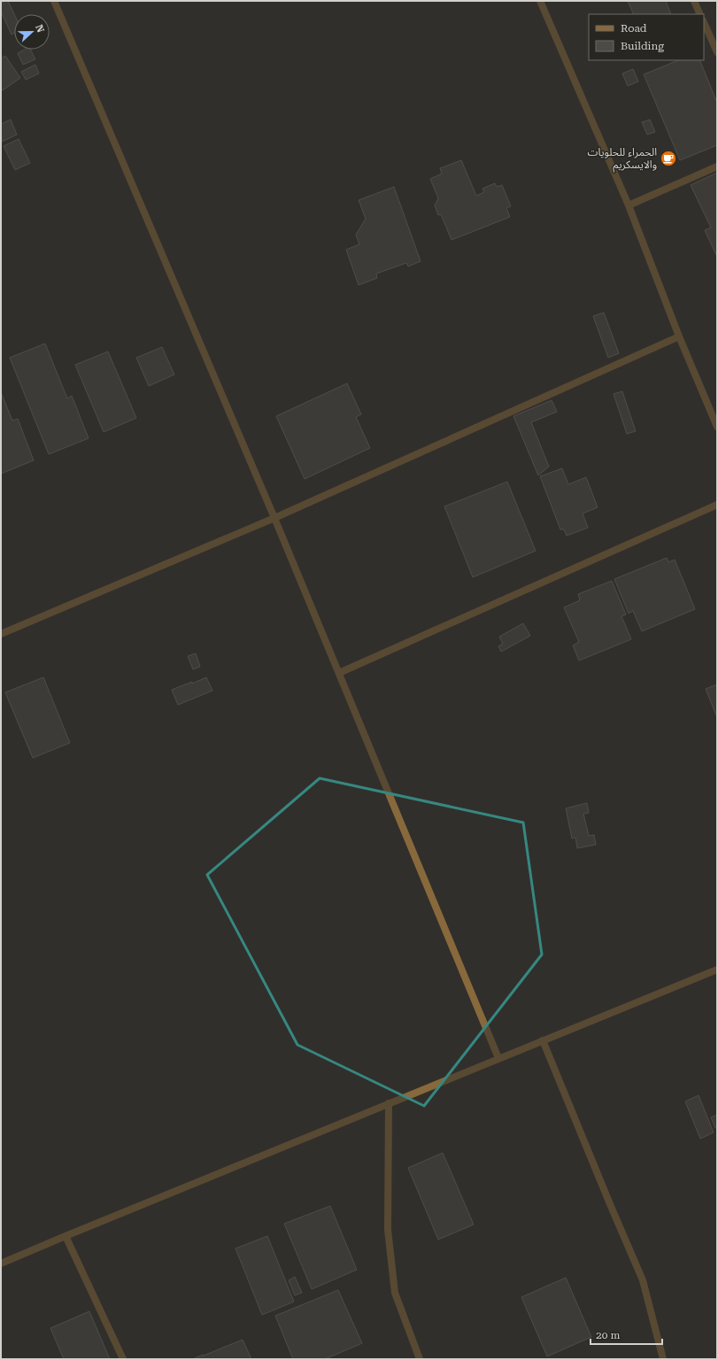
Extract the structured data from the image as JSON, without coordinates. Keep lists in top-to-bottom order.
{
  "places": {
    "cafe": ["الحمراء للحلويات والايسكريم"]
  },
  "legend": ["Road", "Building"],
  "scale_bar": "20 m",
  "north": "right"
}
